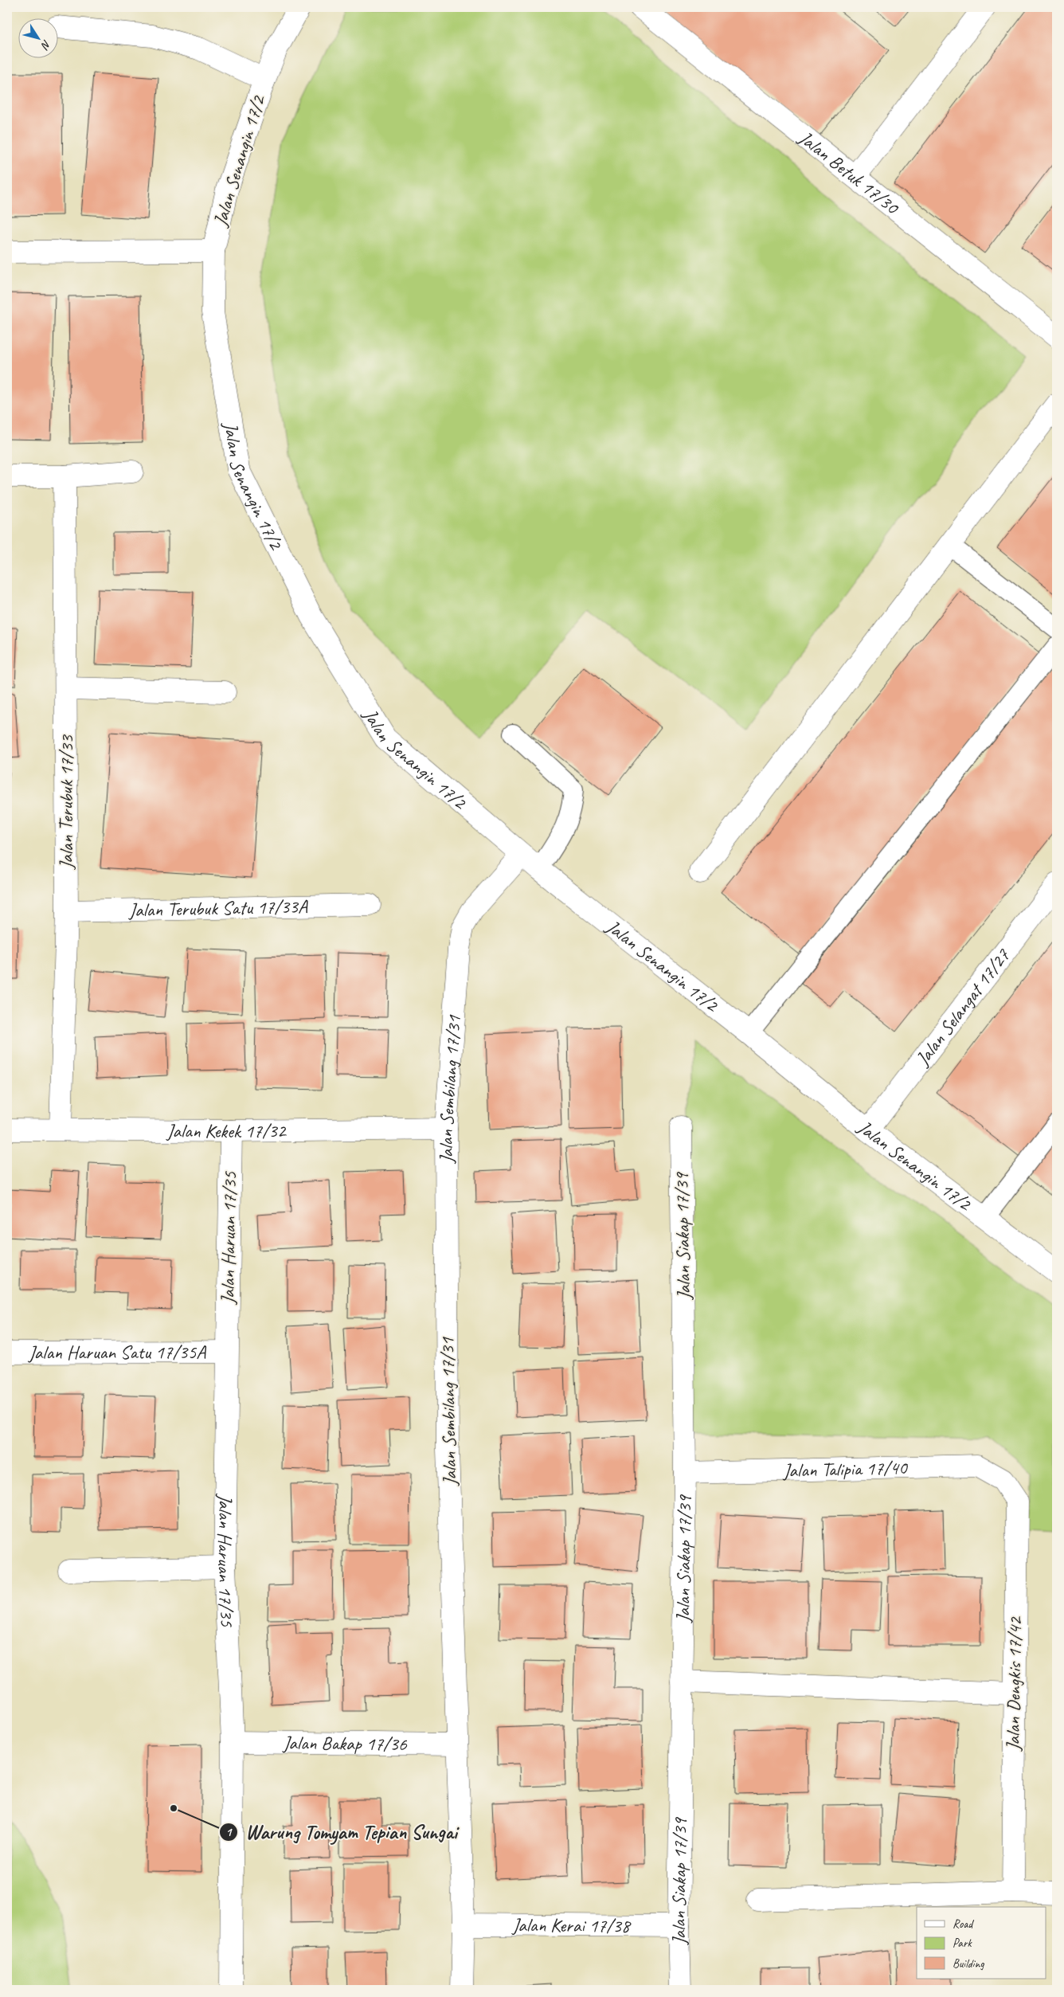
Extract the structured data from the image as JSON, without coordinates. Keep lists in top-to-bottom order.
{
  "streets": {
    "street": [
      "Jalan Senangin 17/2",
      "Jalan Betuk 17/30",
      "Jalan Terubuk 17/33",
      "Jalan Terubuk Satu 17/33A",
      "Jalan Selangat 17/27",
      "Jalan Sembilang 17/31",
      "Jalan Kekek 17/32",
      "Jalan Siakap 17/39",
      "Jalan Haruan 17/35",
      "Jalan Haruan Satu 17/35A",
      "Jalan Talipia 17/40",
      "Jalan Dengkis 17/42",
      "Jalan Bakap 17/36",
      "Jalan Kerai 17/38"
    ]
  },
  "crossings": [
    ["Jalan Senangin 17/2", "Jalan Selangat 17/27"],
    ["Jalan Senangin 17/2", "Jalan Sembilang 17/31"],
    ["Jalan Terubuk 17/33", "Jalan Terubuk Satu 17/33A"],
    ["Jalan Terubuk 17/33", "Jalan Kekek 17/32"],
    ["Jalan Sembilang 17/31", "Jalan Kekek 17/32"],
    ["Jalan Sembilang 17/31", "Jalan Bakap 17/36"],
    ["Jalan Sembilang 17/31", "Jalan Kerai 17/38"],
    ["Jalan Kekek 17/32", "Jalan Haruan 17/35"],
    ["Jalan Siakap 17/39", "Jalan Talipia 17/40"],
    ["Jalan Siakap 17/39", "Jalan Kerai 17/38"],
    ["Jalan Haruan 17/35", "Jalan Haruan Satu 17/35A"],
    ["Jalan Haruan 17/35", "Jalan Bakap 17/36"],
    ["Jalan Talipia 17/40", "Jalan Dengkis 17/42"]
  ],
  "places": ["Warung Tomyam Tepian Sungai"],
  "legend": ["Road", "Park", "Building"],
  "north": "bottom right"
}
